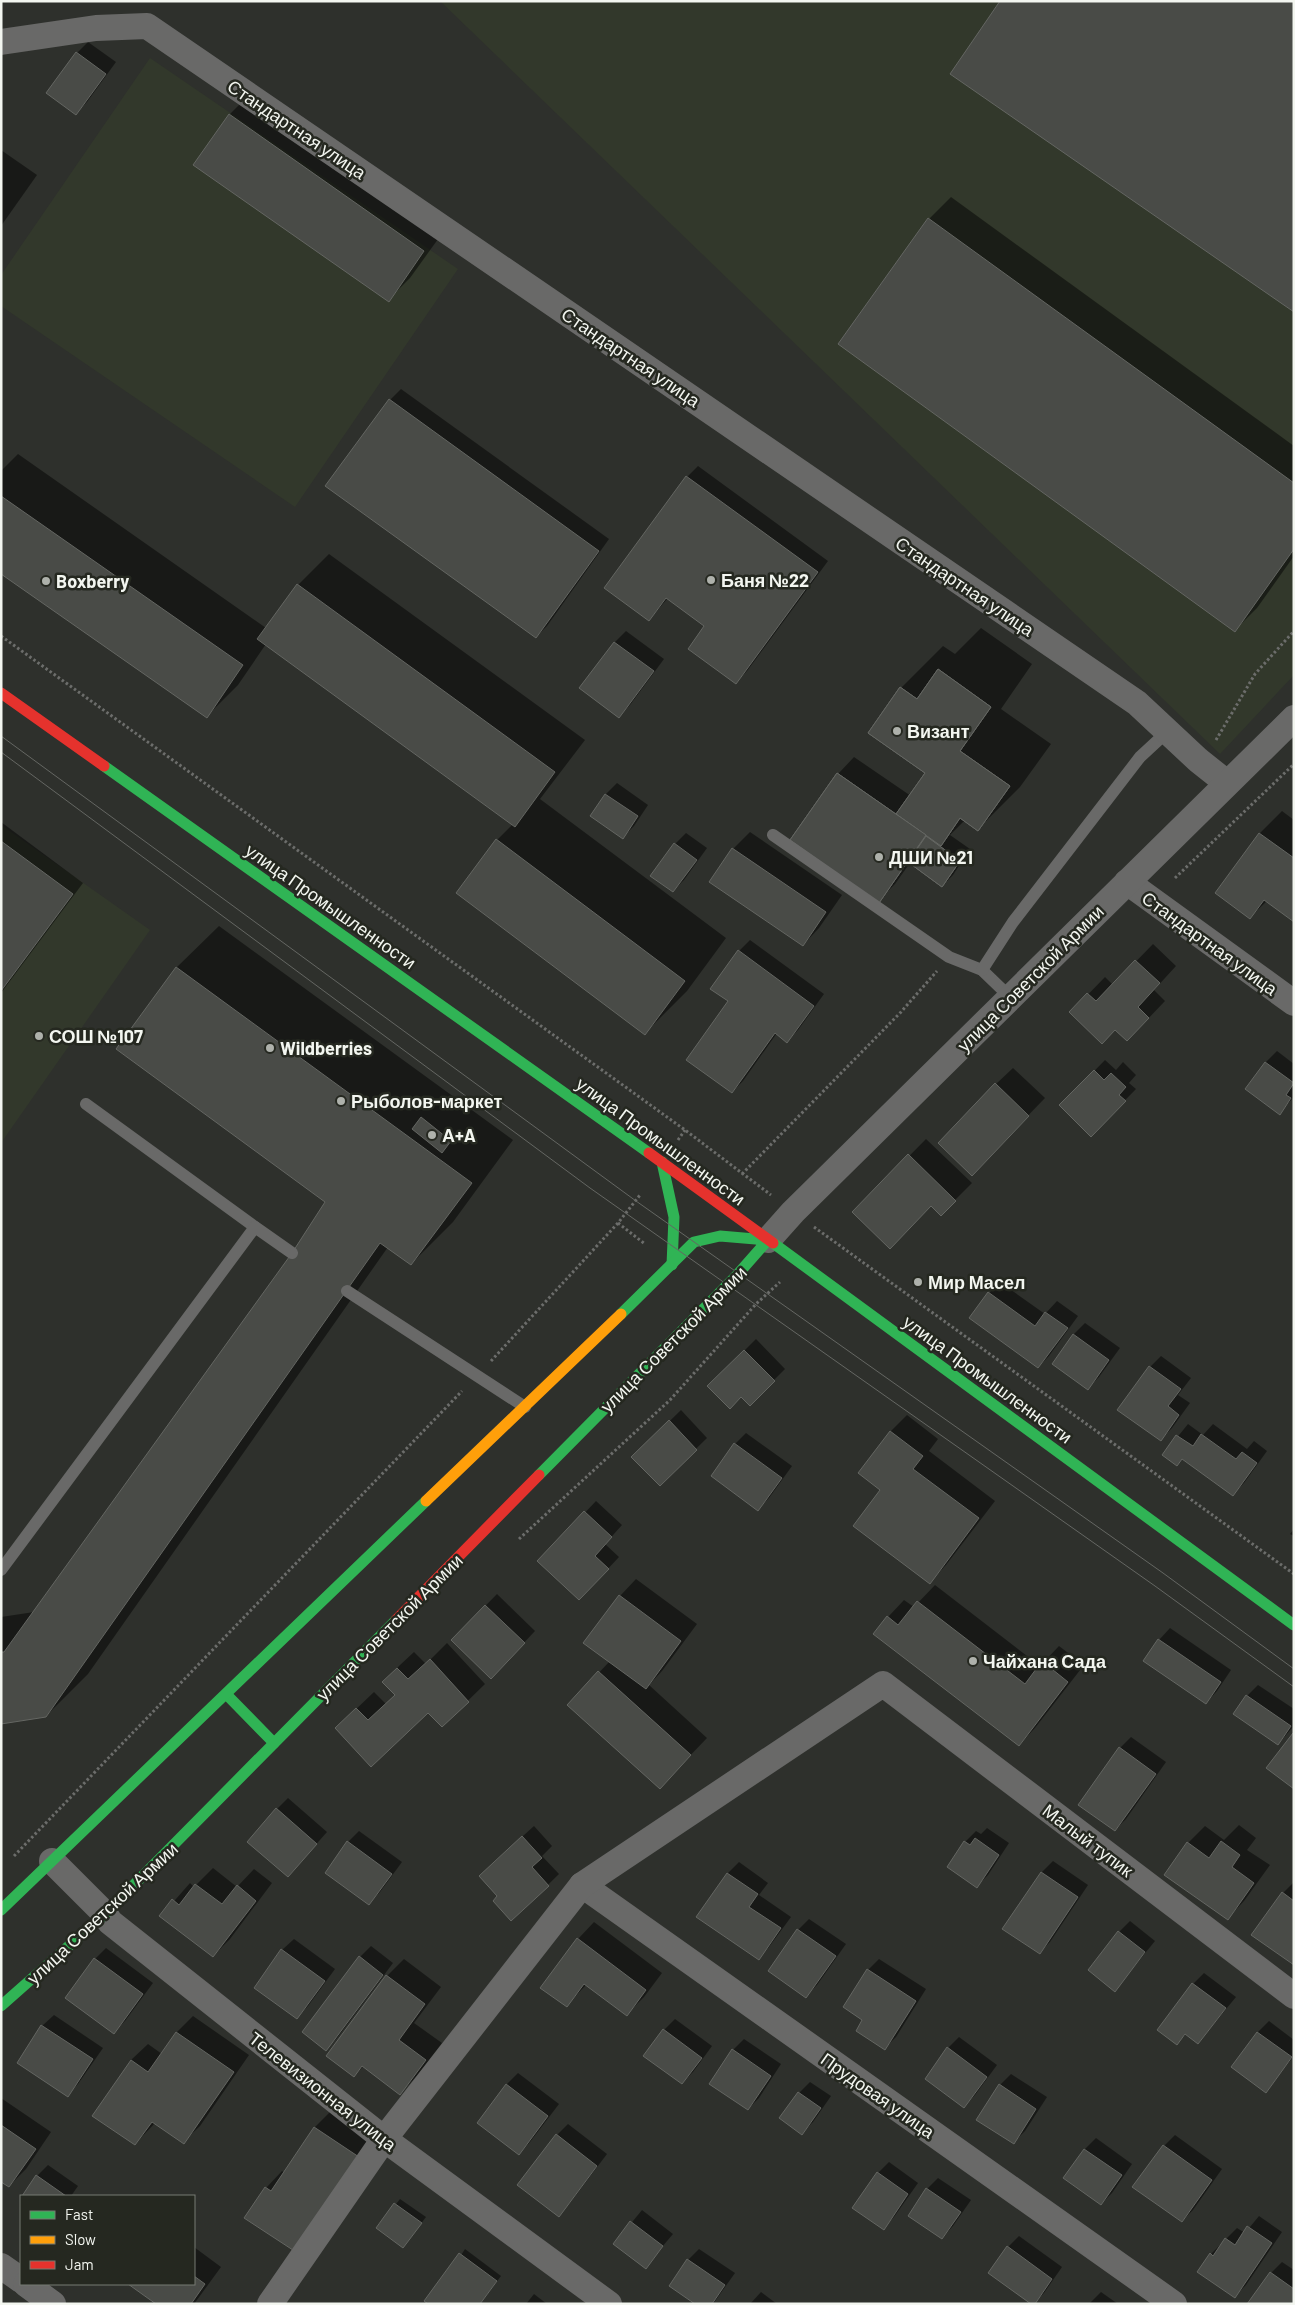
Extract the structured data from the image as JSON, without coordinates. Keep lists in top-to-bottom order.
{
  "streets": {
    "main road": ["улица Промышленности", "улица Советской Армии"],
    "street": [
      "Стандартная улица",
      "Малый тупик",
      "Телевизионная улица",
      "Прудовая улица"
    ]
  },
  "crossings": [
    ["Стандартная улица", "улица Советской Армии"],
    ["улица Промышленности", "улица Советской Армии"],
    ["улица Советской Армии", "Телевизионная улица"],
    ["Малый тупик", "Прудовая улица"]
  ],
  "places": [
    "Баня №22",
    "Boxberry",
    "Визант",
    "ДШИ №21",
    "СОШ №107",
    "Wildberries",
    "Рыболов-маркет",
    "А+A",
    "Мир Масел",
    "Чайхана Сада"
  ],
  "legend": ["Fast", "Slow", "Jam"]
}
